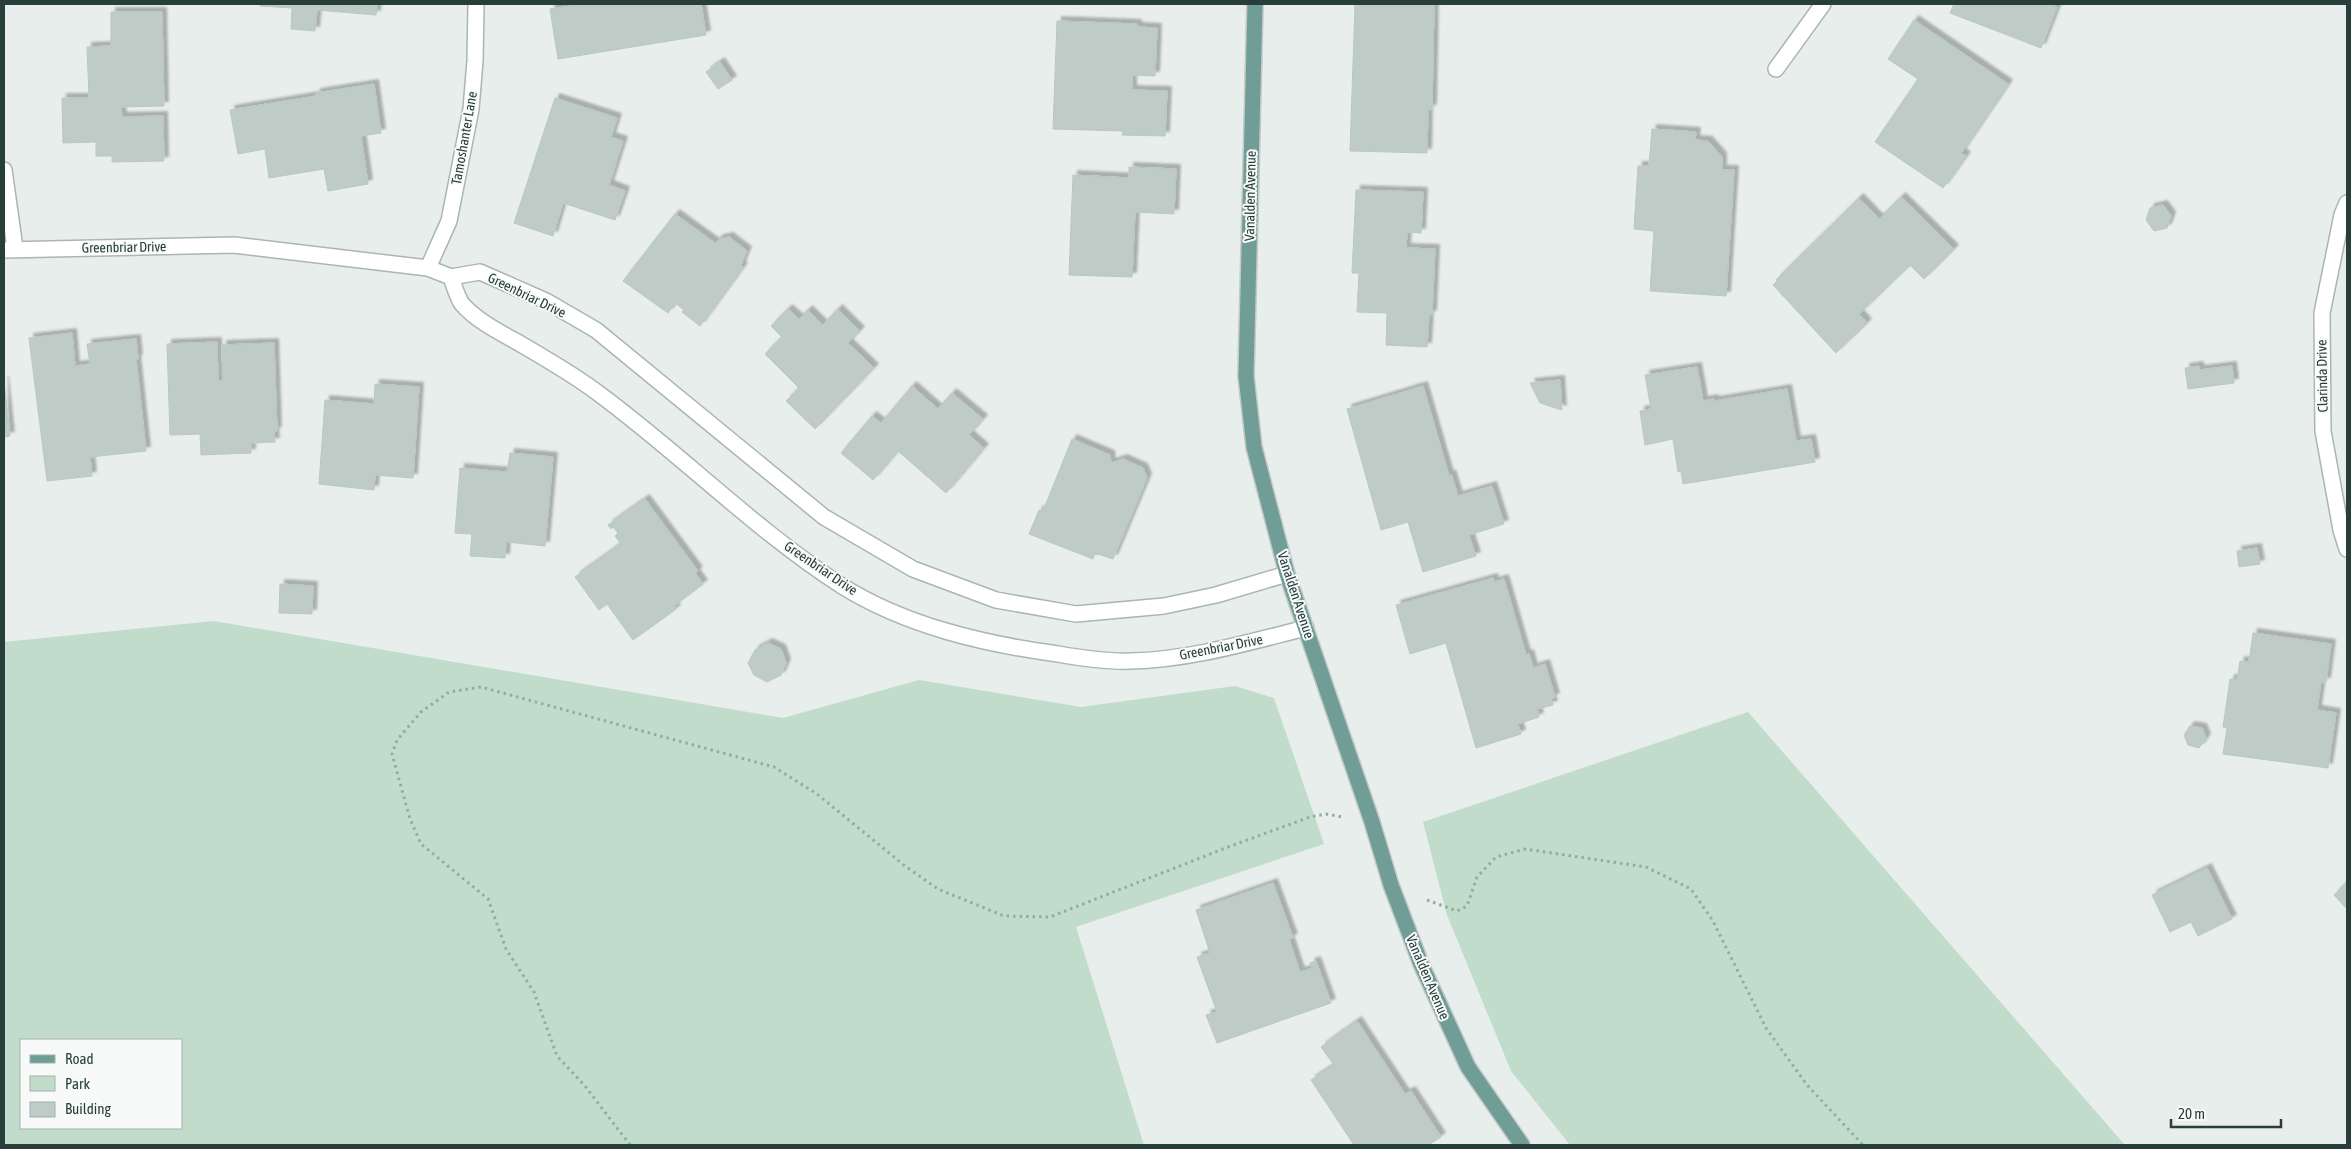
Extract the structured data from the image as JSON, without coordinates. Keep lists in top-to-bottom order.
{
  "streets": {
    "main road": ["Vanalden Avenue"],
    "street": ["Tamoshanter Lane", "Greenbriar Drive", "Clarinda Drive"]
  },
  "crossings": [
    ["Tamoshanter Lane", "Greenbriar Drive"],
    ["Vanalden Avenue", "Greenbriar Drive"]
  ],
  "legend": ["Road", "Park", "Building"],
  "scale_bar": "20 m"
}
